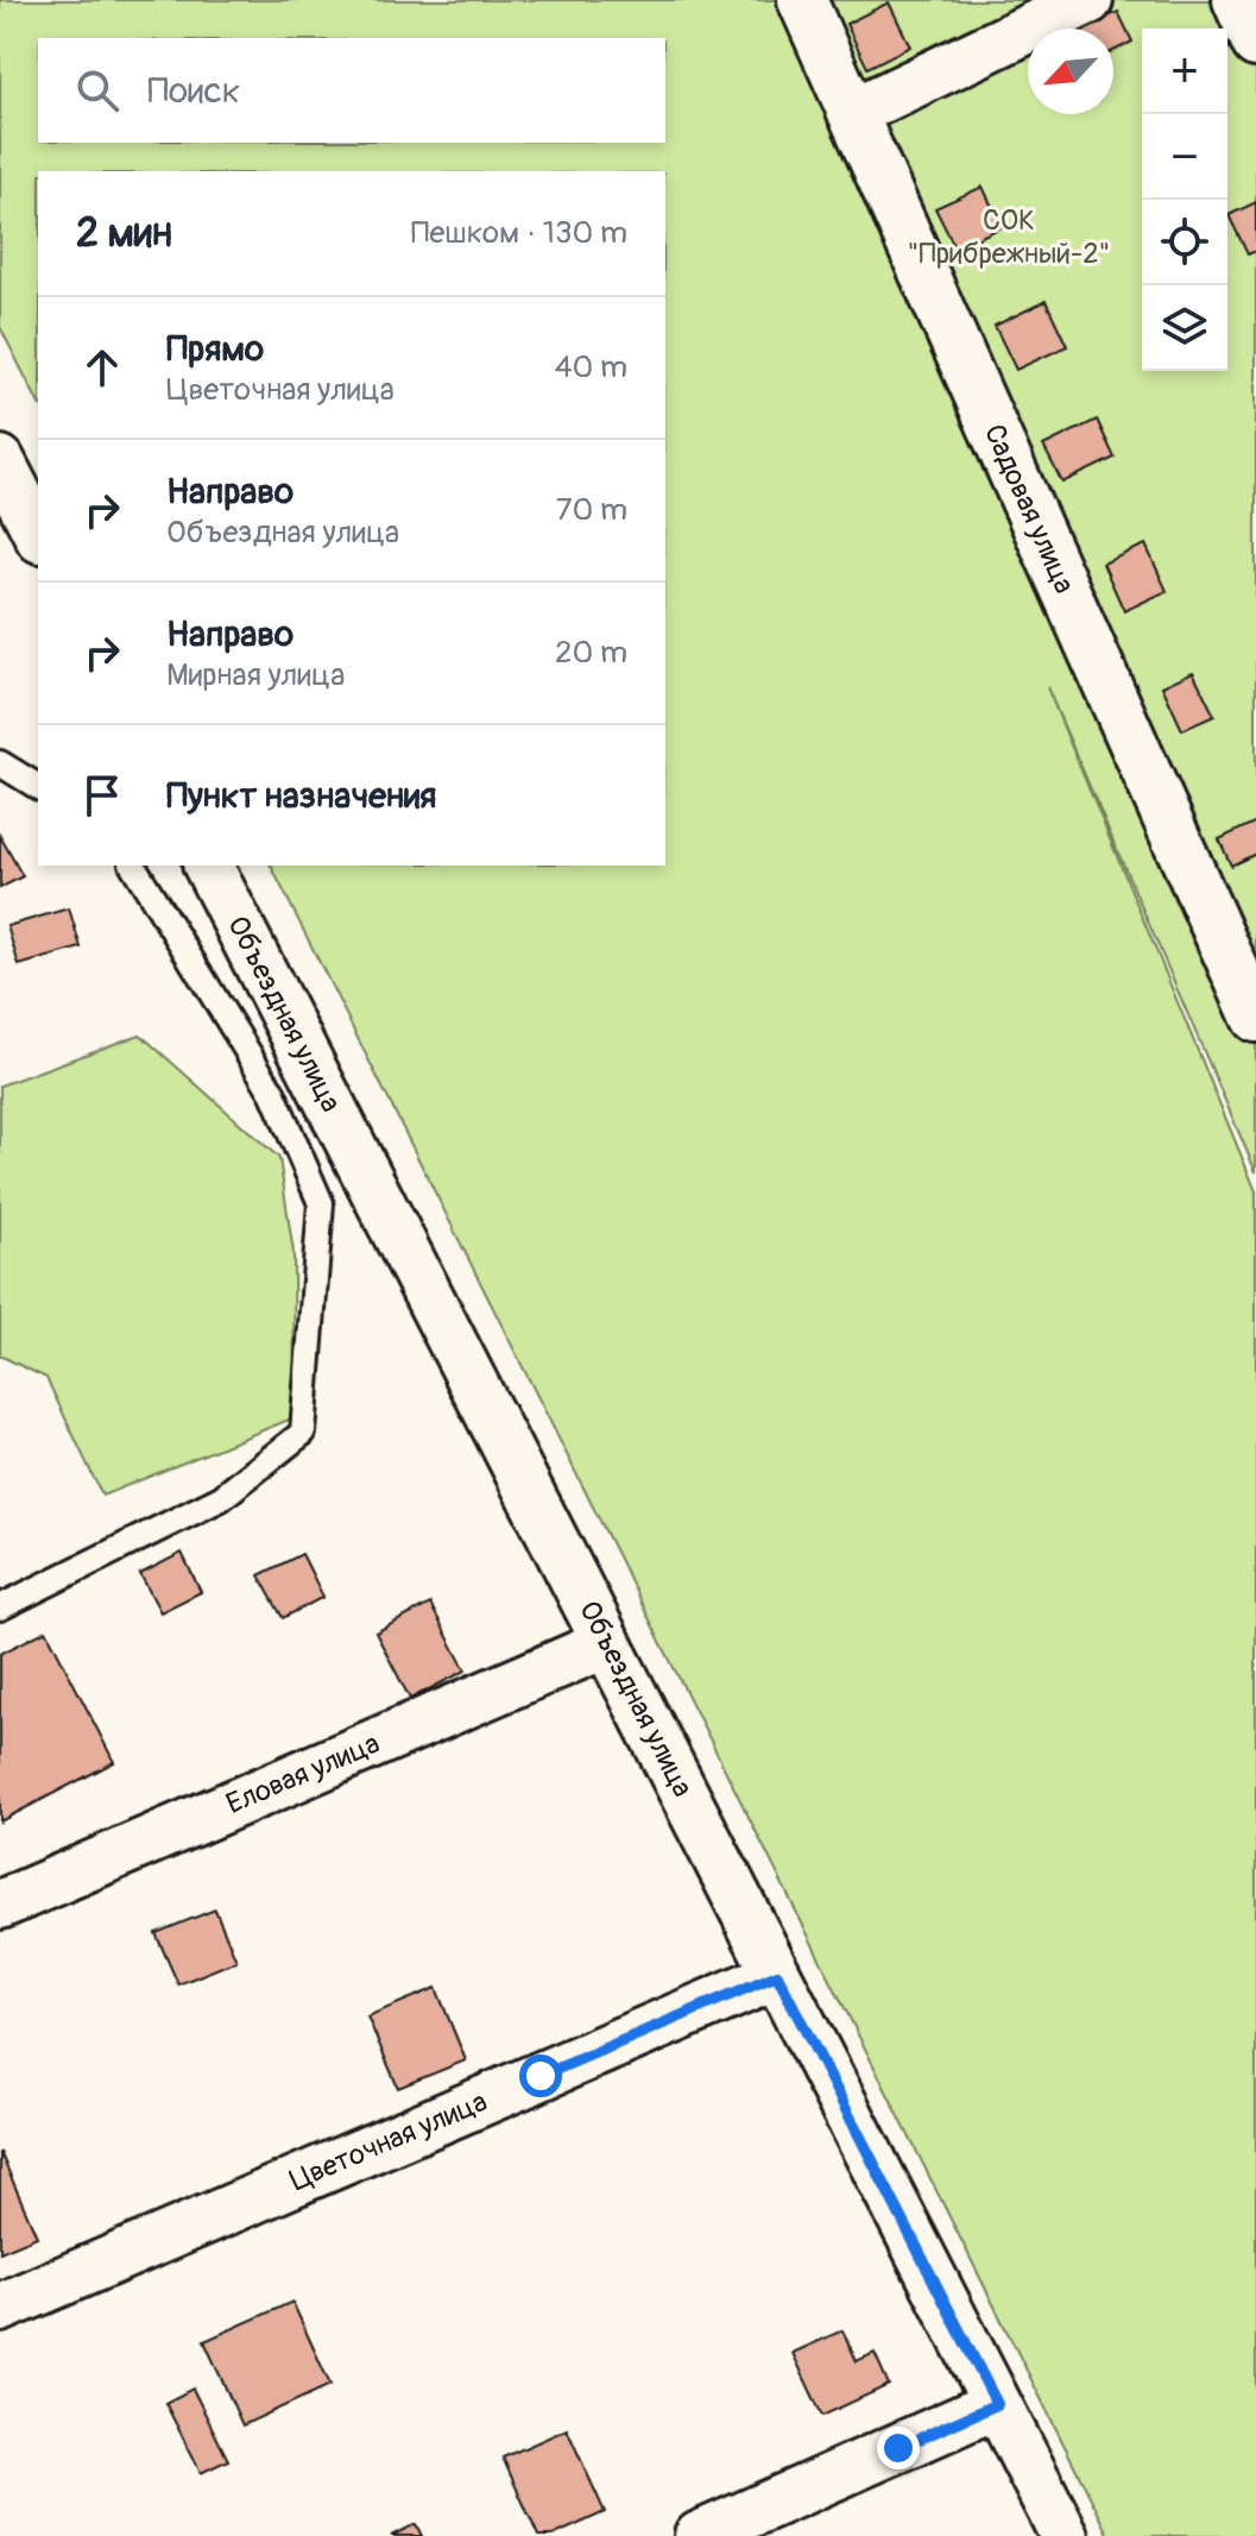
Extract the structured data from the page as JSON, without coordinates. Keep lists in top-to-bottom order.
{
  "streets": {
    "street": [
      "Садовая улица",
      "Объездная улица",
      "Еловая улица",
      "Цветочная улица"
    ]
  },
  "crossings": [
    ["Объездная улица", "Еловая улица"],
    ["Объездная улица", "Цветочная улица"]
  ],
  "parks": ["СОК \"Прибрежный-2\""],
  "north": "bottom left",
  "page": {
    "map_buttons": ["+", "−"],
    "search": "Поиск",
    "heading": ["2 мин", "Пешком · 130 m"],
    "list": [
      ["Прямо", "Цветочная улица", "40 m"],
      ["Направо", "Объездная улица", "70 m"],
      ["Направо", "Мирная улица", "20 m"],
      "Пункт назначения"
    ]
  }
}
